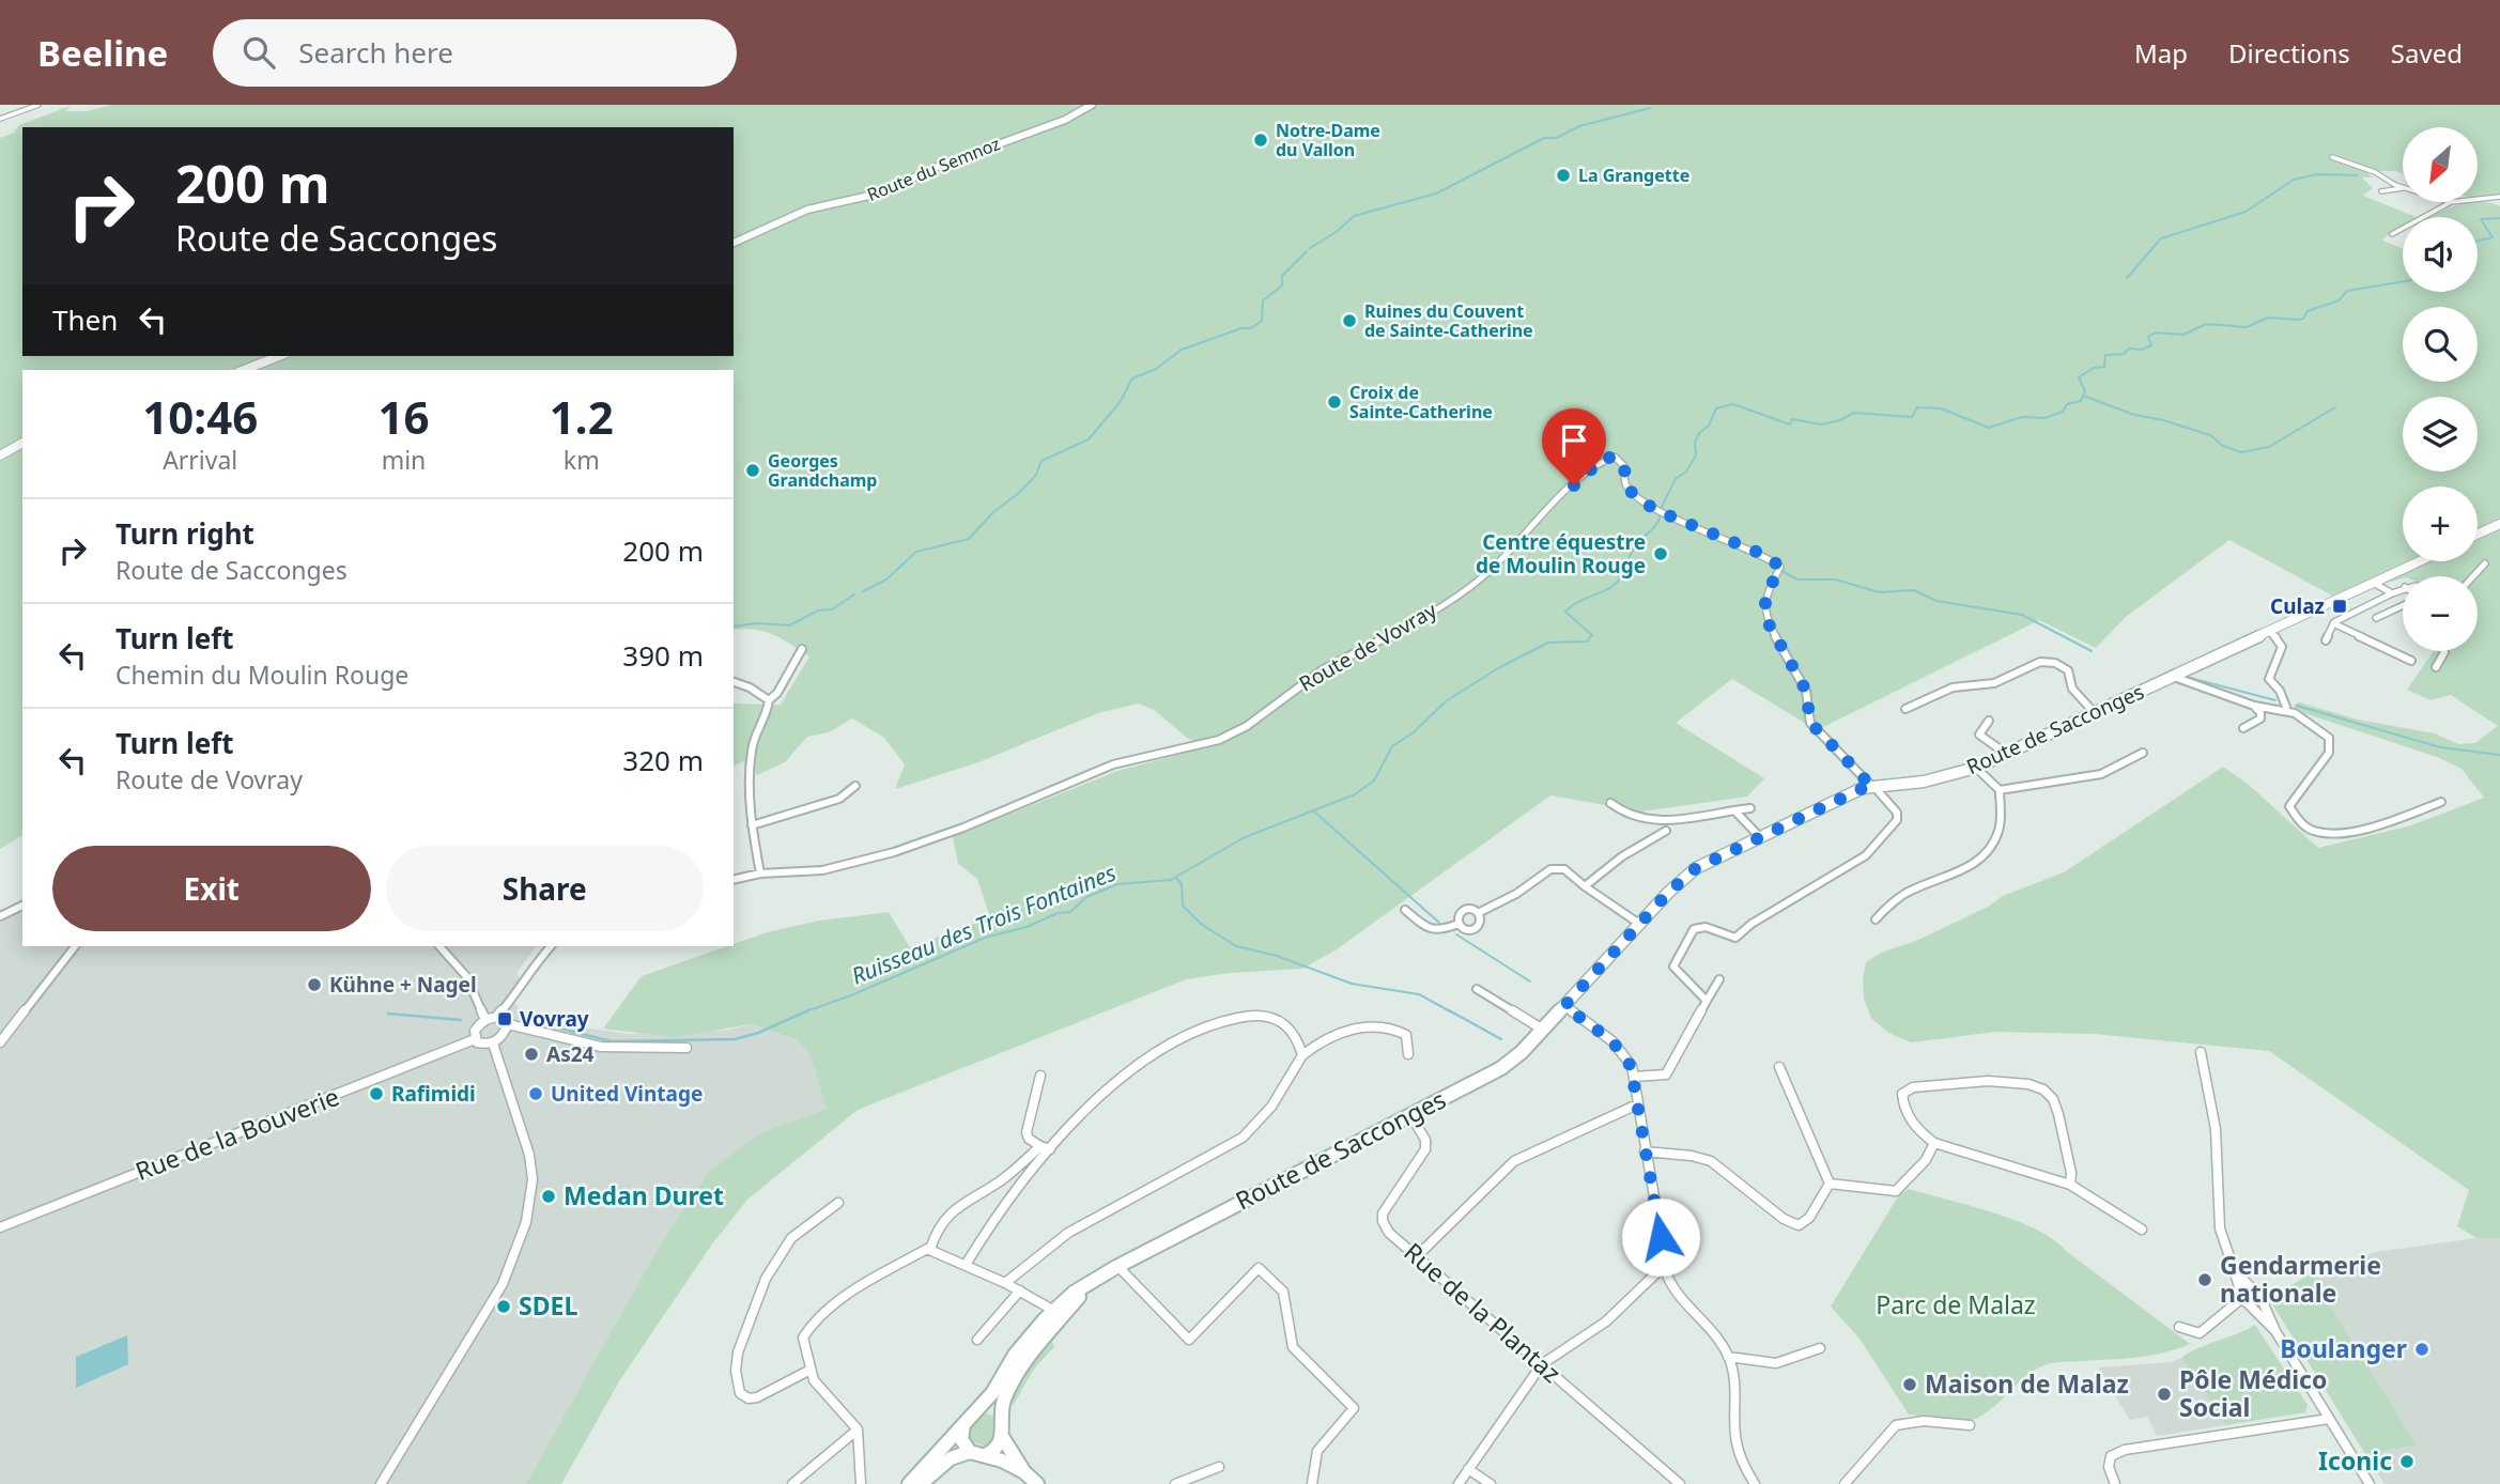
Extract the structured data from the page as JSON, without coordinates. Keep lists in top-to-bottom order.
{
  "streets": {
    "street": [
      "Route du Semnoz",
      "Route de Vovray",
      "Route de Sacconges",
      "Rue de la Bouverie",
      "Rue de la Plantaz"
    ]
  },
  "crossings": [
    ["Route de Vovray", "Route de Sacconges"],
    ["Route de Sacconges", "Rue de la Plantaz"]
  ],
  "water": ["Ruisseau des Trois Fontaines"],
  "parks": ["Parc de Malaz"],
  "places": {
    "other": [
      "Notre-Dame du Vallon",
      "La Grangette",
      "Ruines du Couvent de Sainte-Catherine",
      "Croix de Sainte-Catherine",
      "Georges Grandchamp",
      "Centre équestre de Moulin Rouge",
      "Kühne + Nagel",
      "As24",
      "Rafimidi",
      "United Vintage",
      "Medan Duret",
      "Gendarmerie nationale",
      "SDEL",
      "Boulanger",
      "Maison de Malaz",
      "Pôle Médico Social",
      "Iconic"
    ],
    "transit": ["Culaz", "Vovray"]
  },
  "north": "bottom left",
  "page": {
    "header": "Beeline",
    "search": "Search here",
    "nav": ["Map", "Directions", "Saved"],
    "map_buttons": ["+", "−"],
    "turn": ["200 m", "Route de Sacconges"],
    "then": "Then",
    "eta": [
      "10:46",
      "Arrival",
      "16",
      "min",
      "1.2",
      "km"
    ],
    "list": [
      {
        "name": "Turn right",
        "note": "Route de Sacconges",
        "value": "200 m"
      },
      {
        "name": "Turn left",
        "note": "Chemin du Moulin Rouge",
        "value": "390 m"
      },
      {
        "name": "Turn left",
        "note": "Route de Vovray",
        "value": "320 m"
      }
    ],
    "buttons": ["Exit", "Share"]
  }
}
